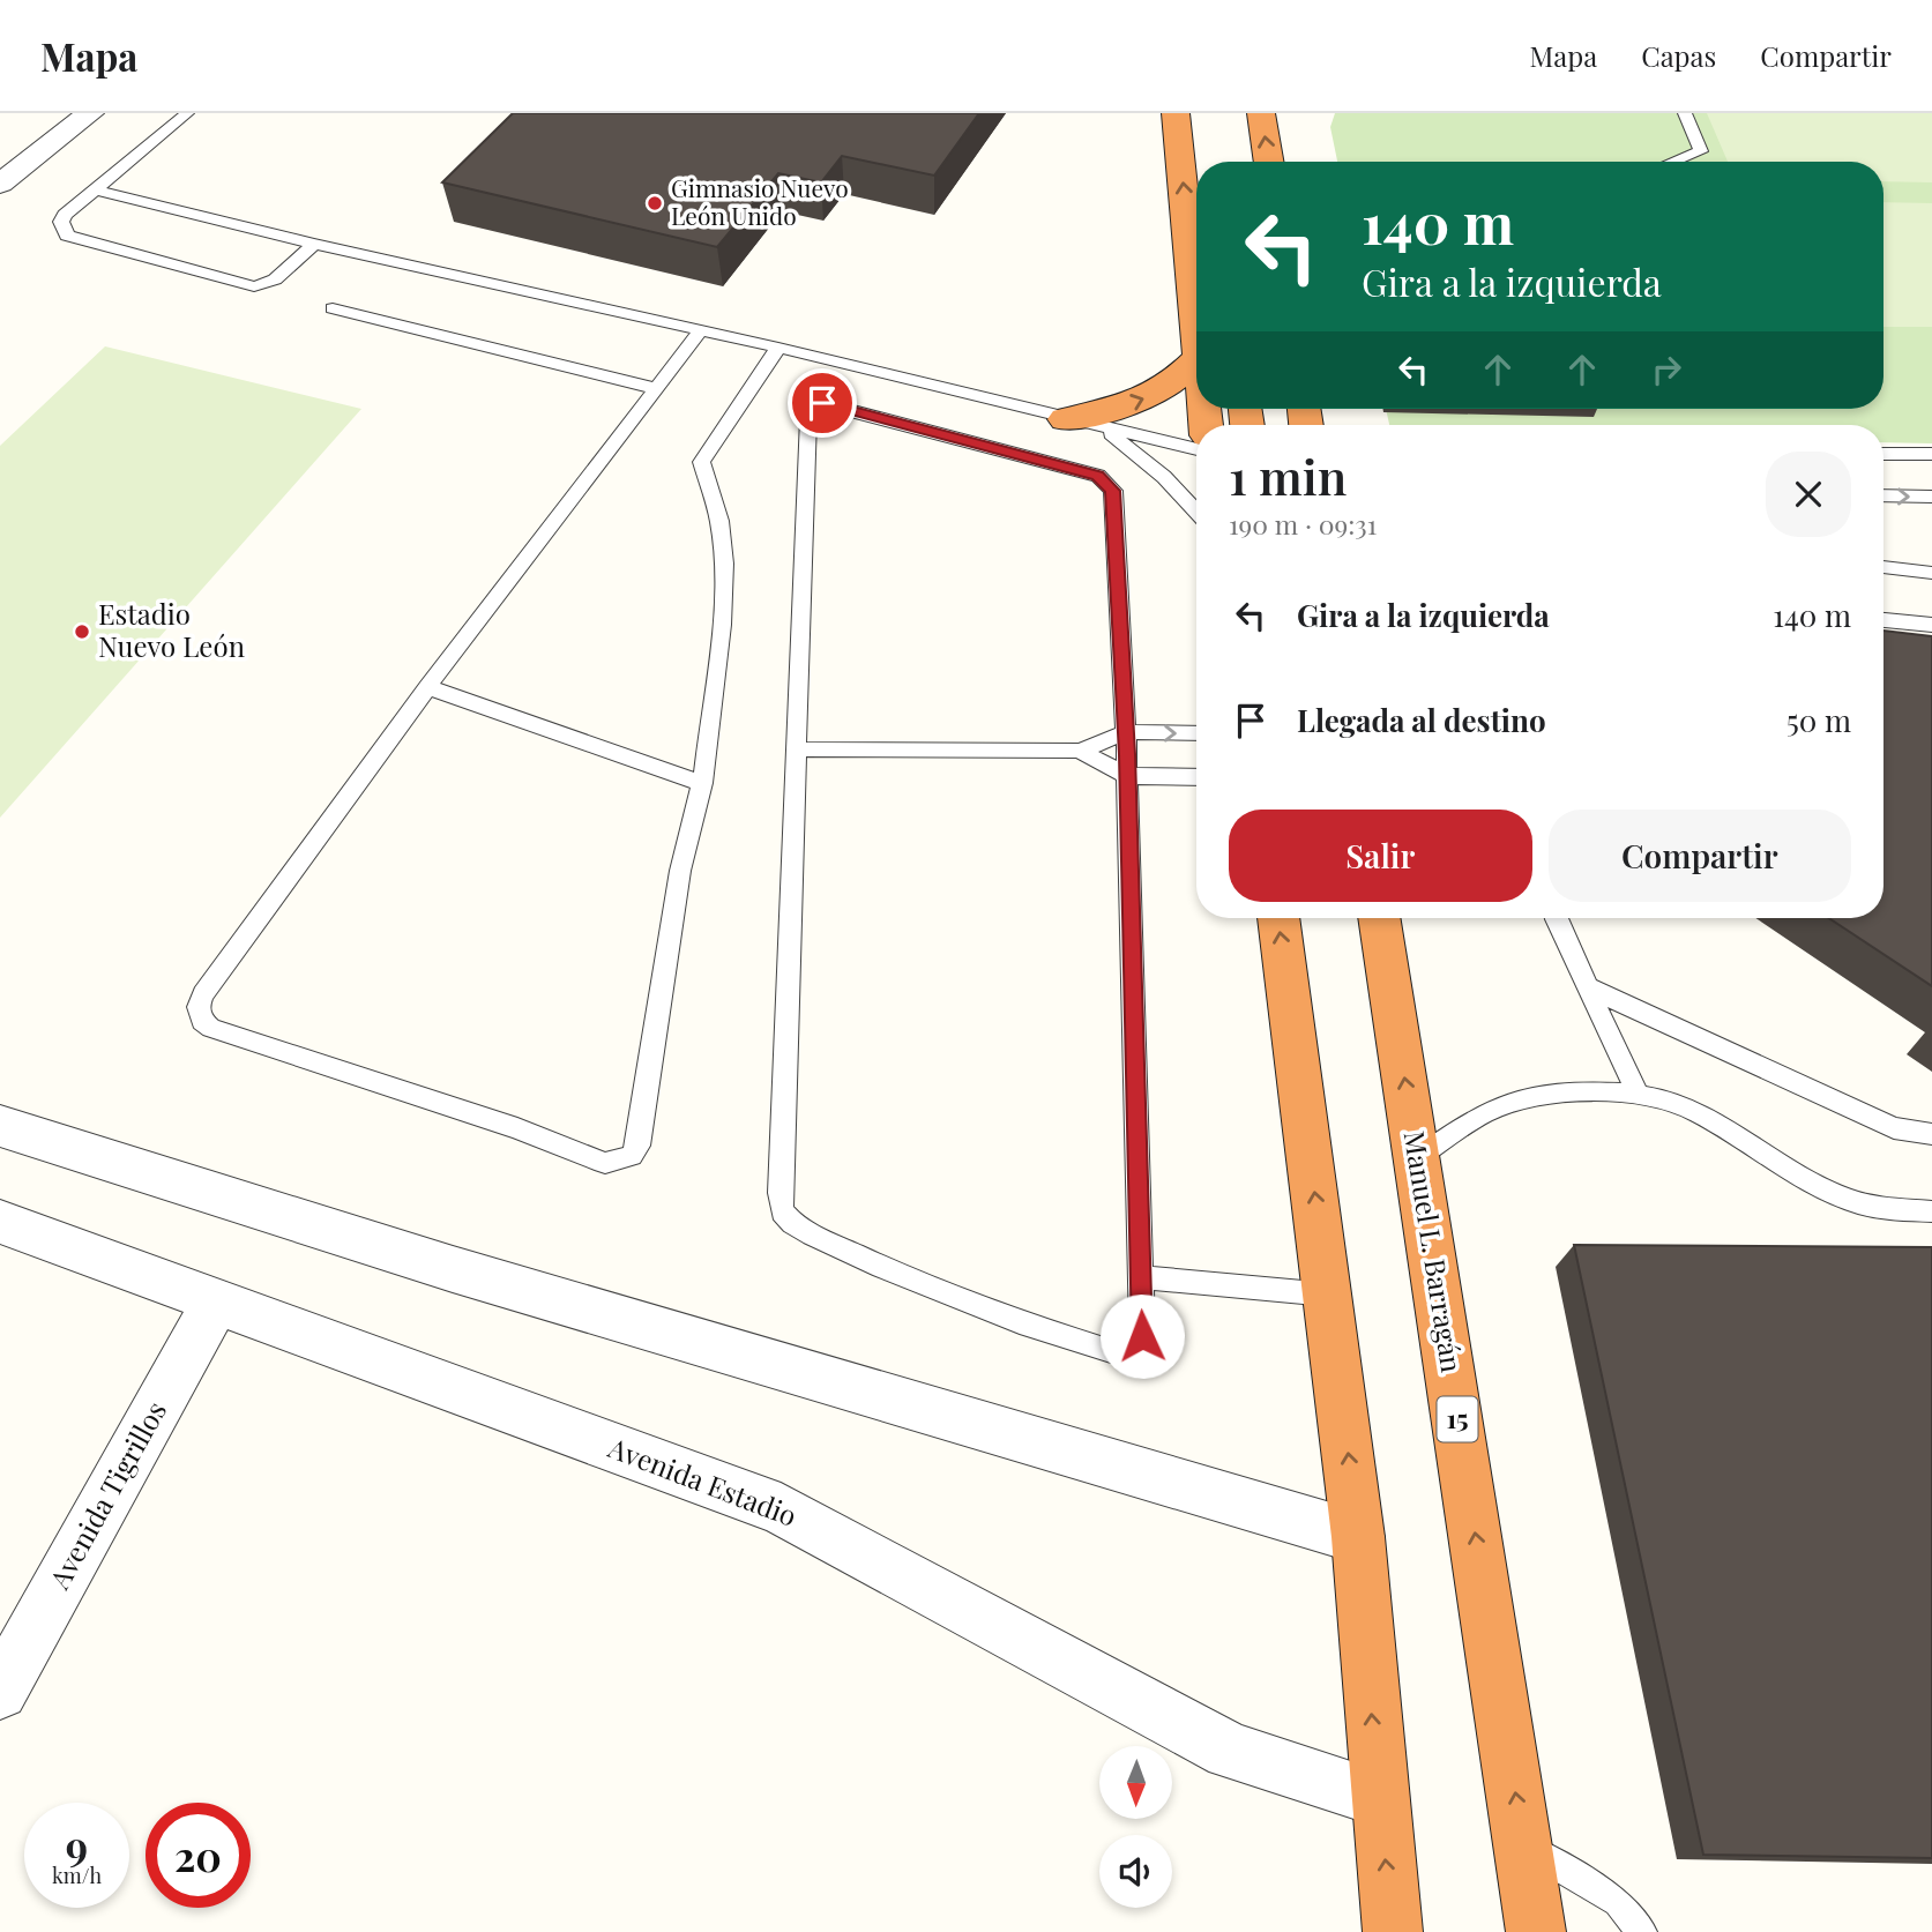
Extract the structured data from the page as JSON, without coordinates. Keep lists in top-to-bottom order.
{
  "streets": {
    "highway": ["Manuel L. Barragán", "15"],
    "street": ["Avenida Estadio", "Avenida Tigrillos"]
  },
  "crossings": [
    ["Avenida Estadio", "Avenida Tigrillos"]
  ],
  "places": ["Gimnasio Nuevo León Unido", "Estadio Nuevo León"],
  "north": "bottom",
  "page": {
    "header": "Mapa",
    "nav": ["Mapa", "Capas", "Compartir"],
    "turn": ["140 m", "Gira a la izquierda"],
    "heading": ["1 min", "190 m · 09:31"],
    "list": [
      {
        "name": "Gira a la izquierda",
        "value": "140 m"
      },
      {
        "name": "Llegada al destino",
        "value": "50 m"
      }
    ],
    "buttons": ["Salir", "Compartir"],
    "speed": "9 km/h",
    "limit": "20"
  }
}
